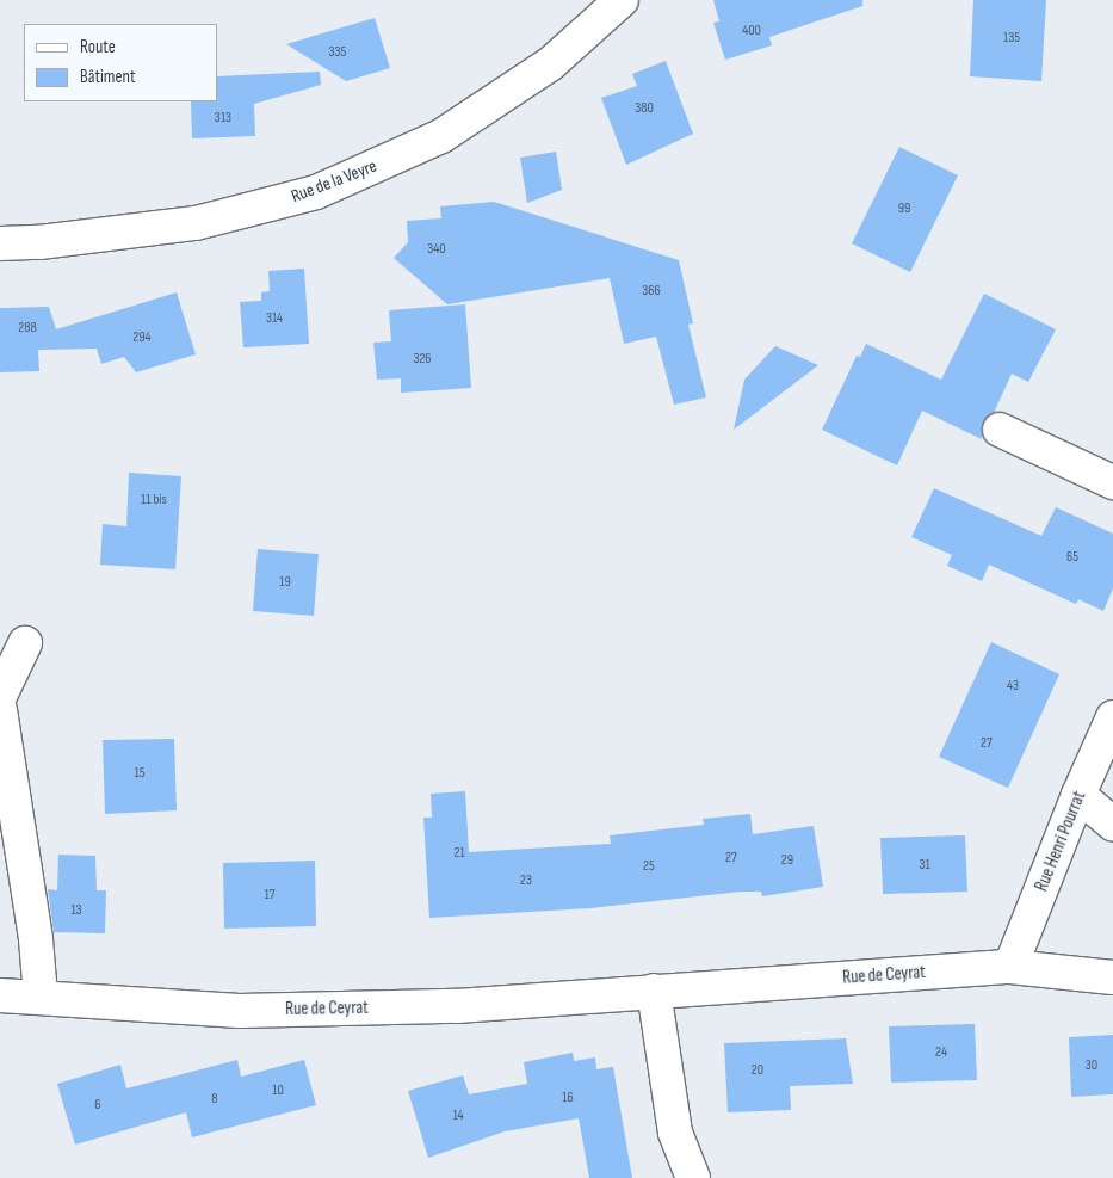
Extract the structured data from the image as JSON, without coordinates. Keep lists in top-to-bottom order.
{
  "streets": {
    "street": ["Rue de la Veyre", "Rue Henri Pourrat", "Rue de Ceyrat"]
  },
  "crossings": [
    ["Rue Henri Pourrat", "Rue de Ceyrat"]
  ],
  "house_numbers": [
    "400",
    "135",
    "335",
    "380",
    "313",
    "99",
    "340",
    "366",
    "314",
    "288",
    "294",
    "326",
    "11 bis",
    "65",
    "19",
    "43",
    "27",
    "15",
    "21",
    "27",
    "29",
    "31",
    "25",
    "23",
    "17",
    "13",
    "24",
    "30",
    "20",
    "10",
    "16",
    "8",
    "6",
    "14"
  ],
  "legend": ["Route", "Bâtiment"]
}
